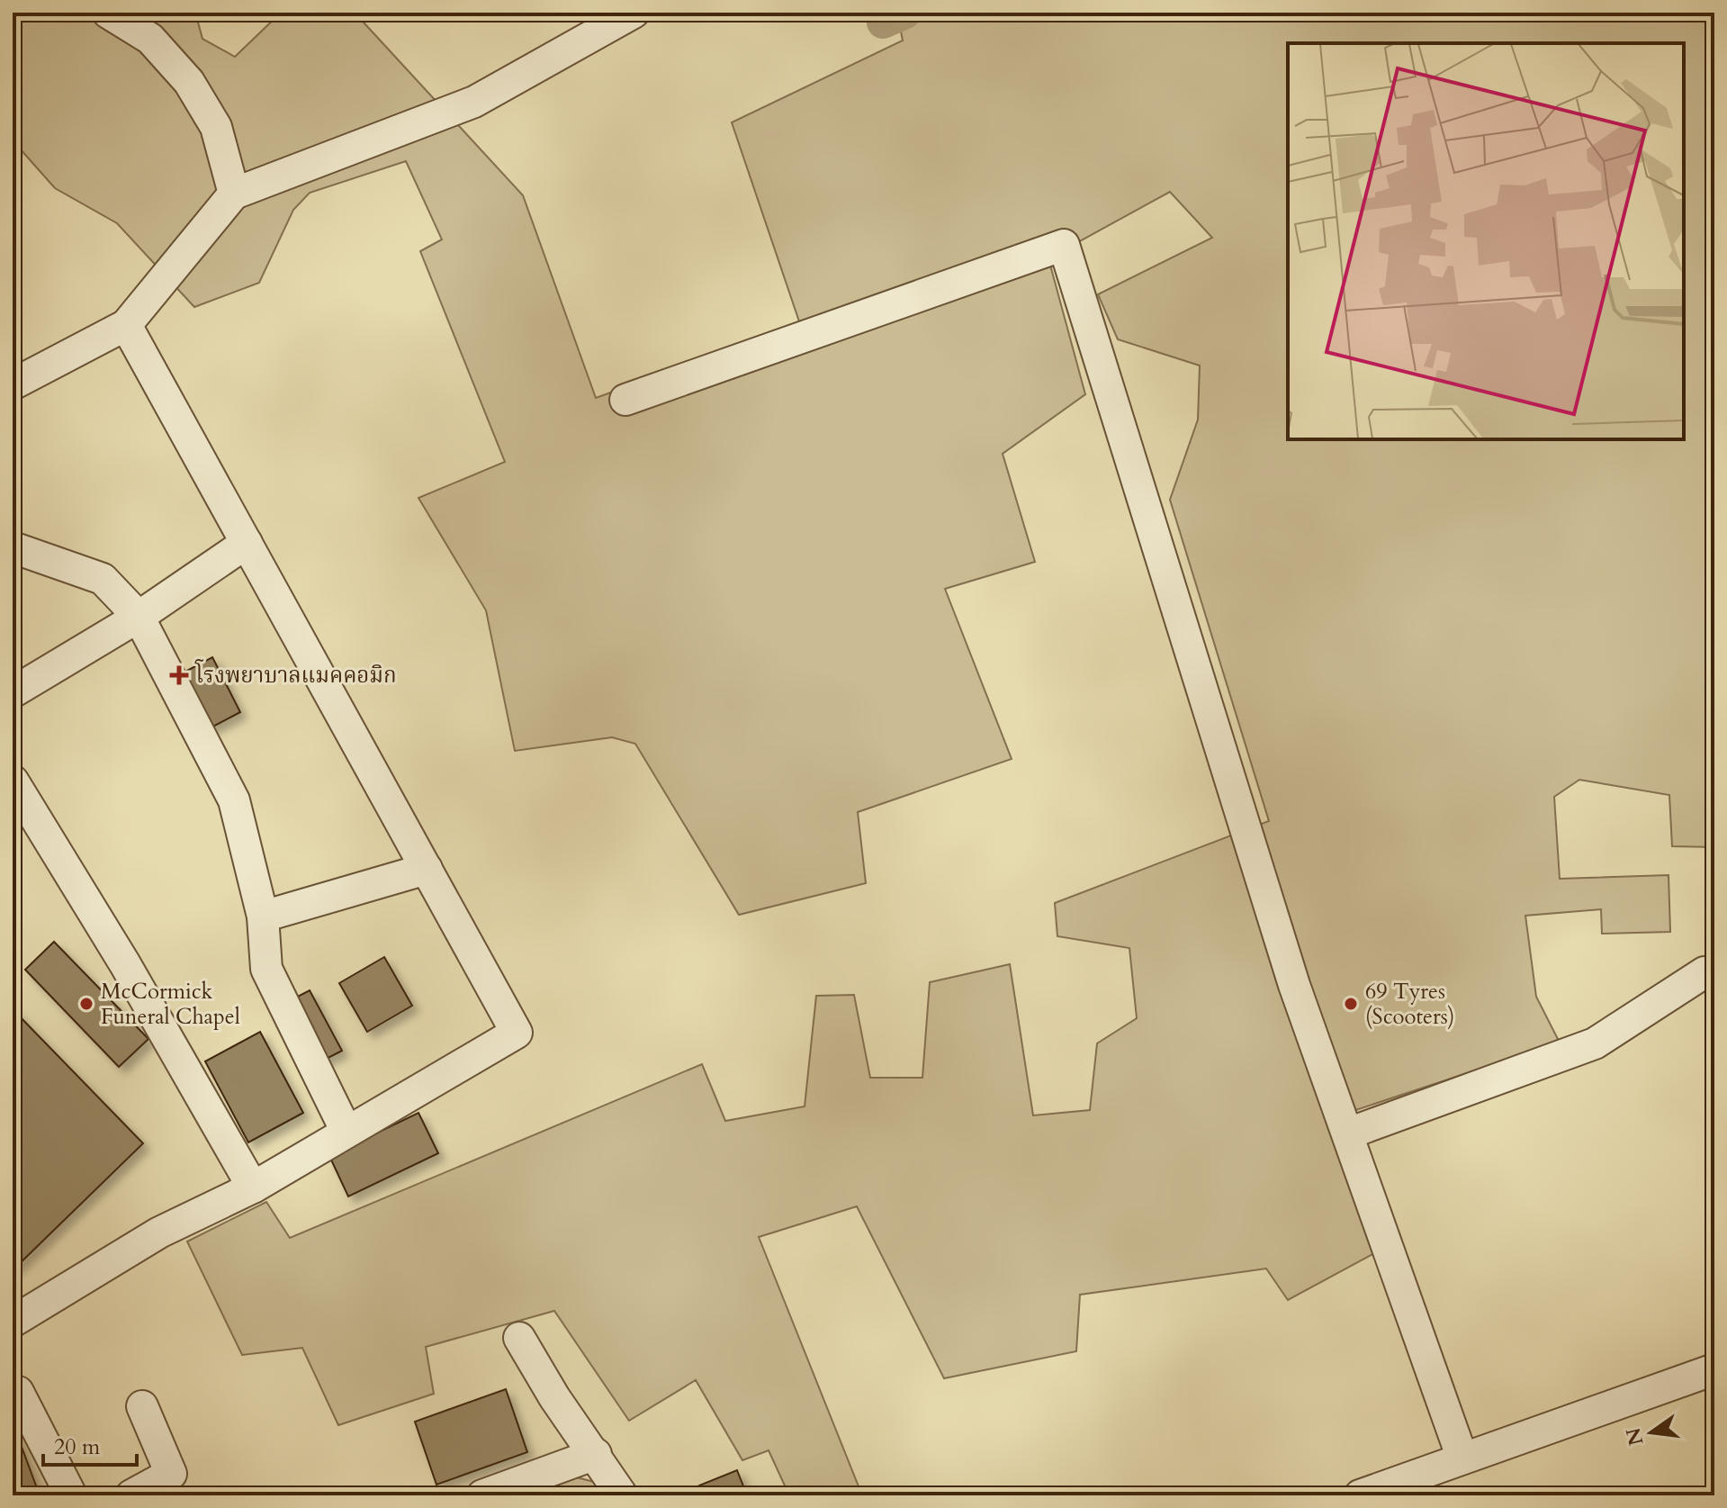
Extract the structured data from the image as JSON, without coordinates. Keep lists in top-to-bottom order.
{
  "places": {
    "health": ["โรงพยาบาลแมคคอมิก"],
    "other": ["McCormick Funeral Chapel", "69 Tyres (Scooters)"]
  },
  "scale_bar": "20 m",
  "north": "left"
}
